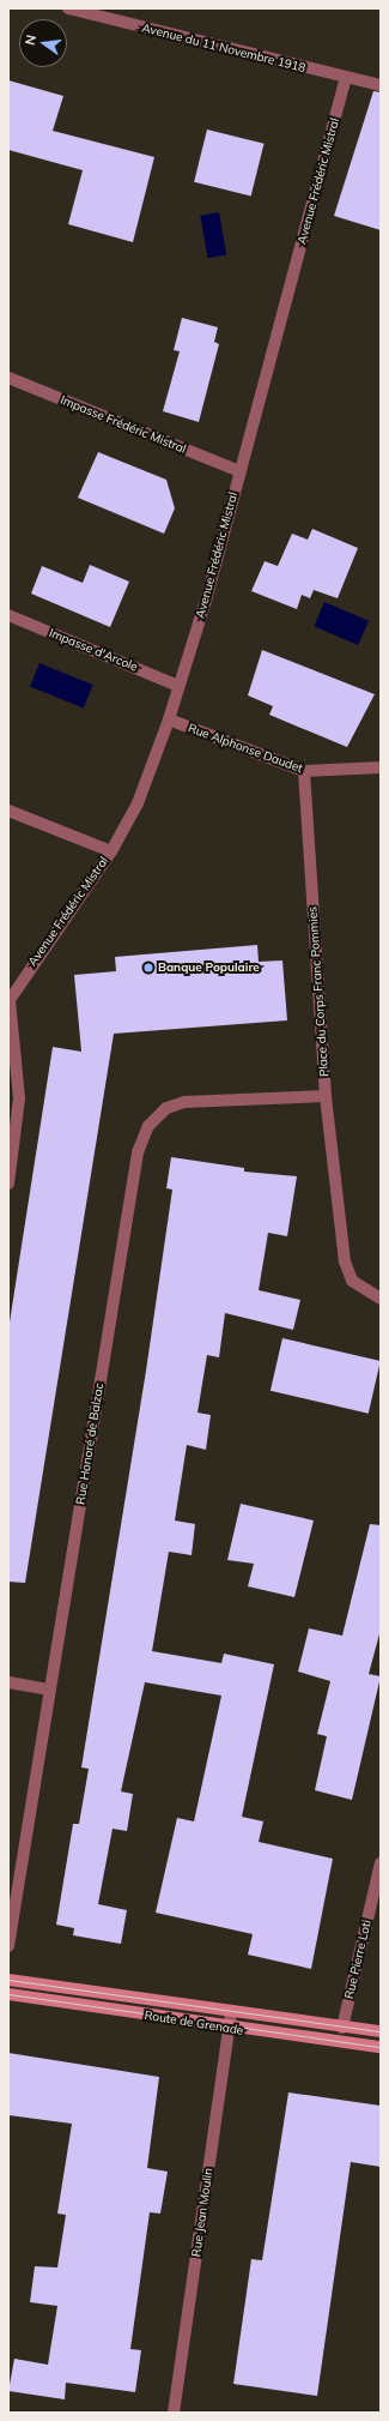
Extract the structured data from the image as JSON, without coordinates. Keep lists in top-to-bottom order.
{
  "streets": {
    "street": [
      "Avenue du 11 Novembre 1918",
      "Avenue Frédéric Mistral",
      "Impasse Frédéric Mistral",
      "Impasse d'Arcole",
      "Rue Alphonse Daudet",
      "Place du Corps Franc Pommies",
      "Rue Honoré de Balzac",
      "Rue Pierre Loti",
      "Route de Grenade",
      "Rue Jean Moulin"
    ]
  },
  "crossings": [
    ["Avenue du 11 Novembre 1918", "Avenue Frédéric Mistral"],
    ["Avenue Frédéric Mistral", "Impasse Frédéric Mistral"],
    ["Avenue Frédéric Mistral", "Impasse d'Arcole"],
    ["Avenue Frédéric Mistral", "Rue Alphonse Daudet"],
    ["Rue Alphonse Daudet", "Place du Corps Franc Pommies"],
    ["Place du Corps Franc Pommies", "Rue Honoré de Balzac"],
    ["Rue Pierre Loti", "Route de Grenade"],
    ["Route de Grenade", "Rue Jean Moulin"]
  ],
  "places": ["Banque Populaire"],
  "north": "left"
}
